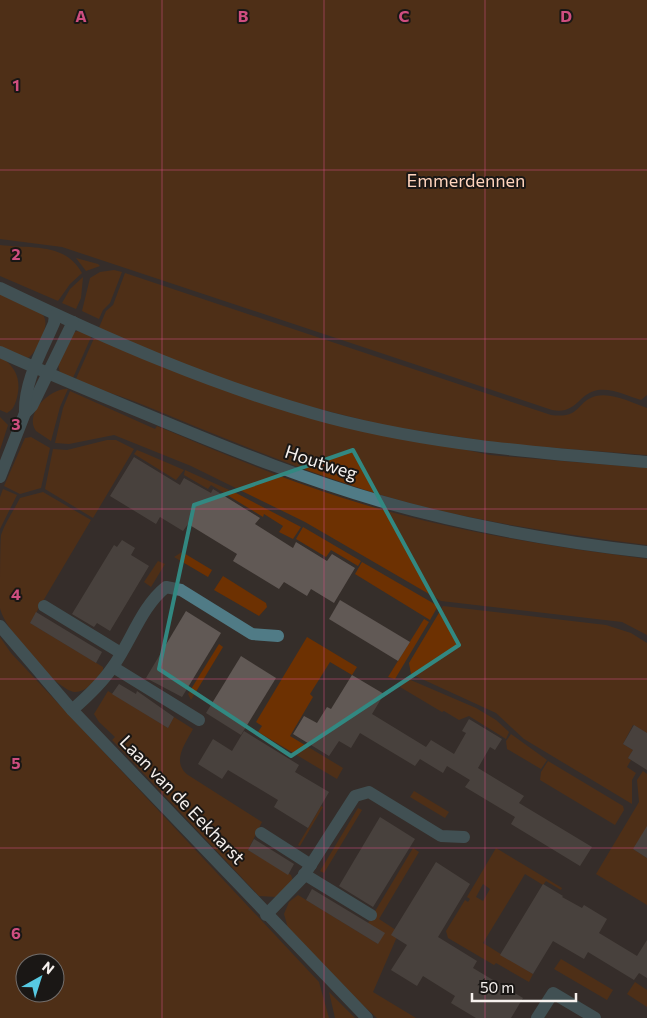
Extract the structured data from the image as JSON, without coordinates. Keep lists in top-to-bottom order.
{
  "streets": {
    "street": ["Houtweg", "Laan van de Eekharst"]
  },
  "parks": ["Emmerdennen"],
  "scale_bar": "50 m",
  "north": "top right",
  "grid": {
    "columns": [
      "A",
      "B",
      "C",
      "D"
    ],
    "rows": [
      "1",
      "2",
      "3",
      "4",
      "5",
      "6"
    ]
  }
}
